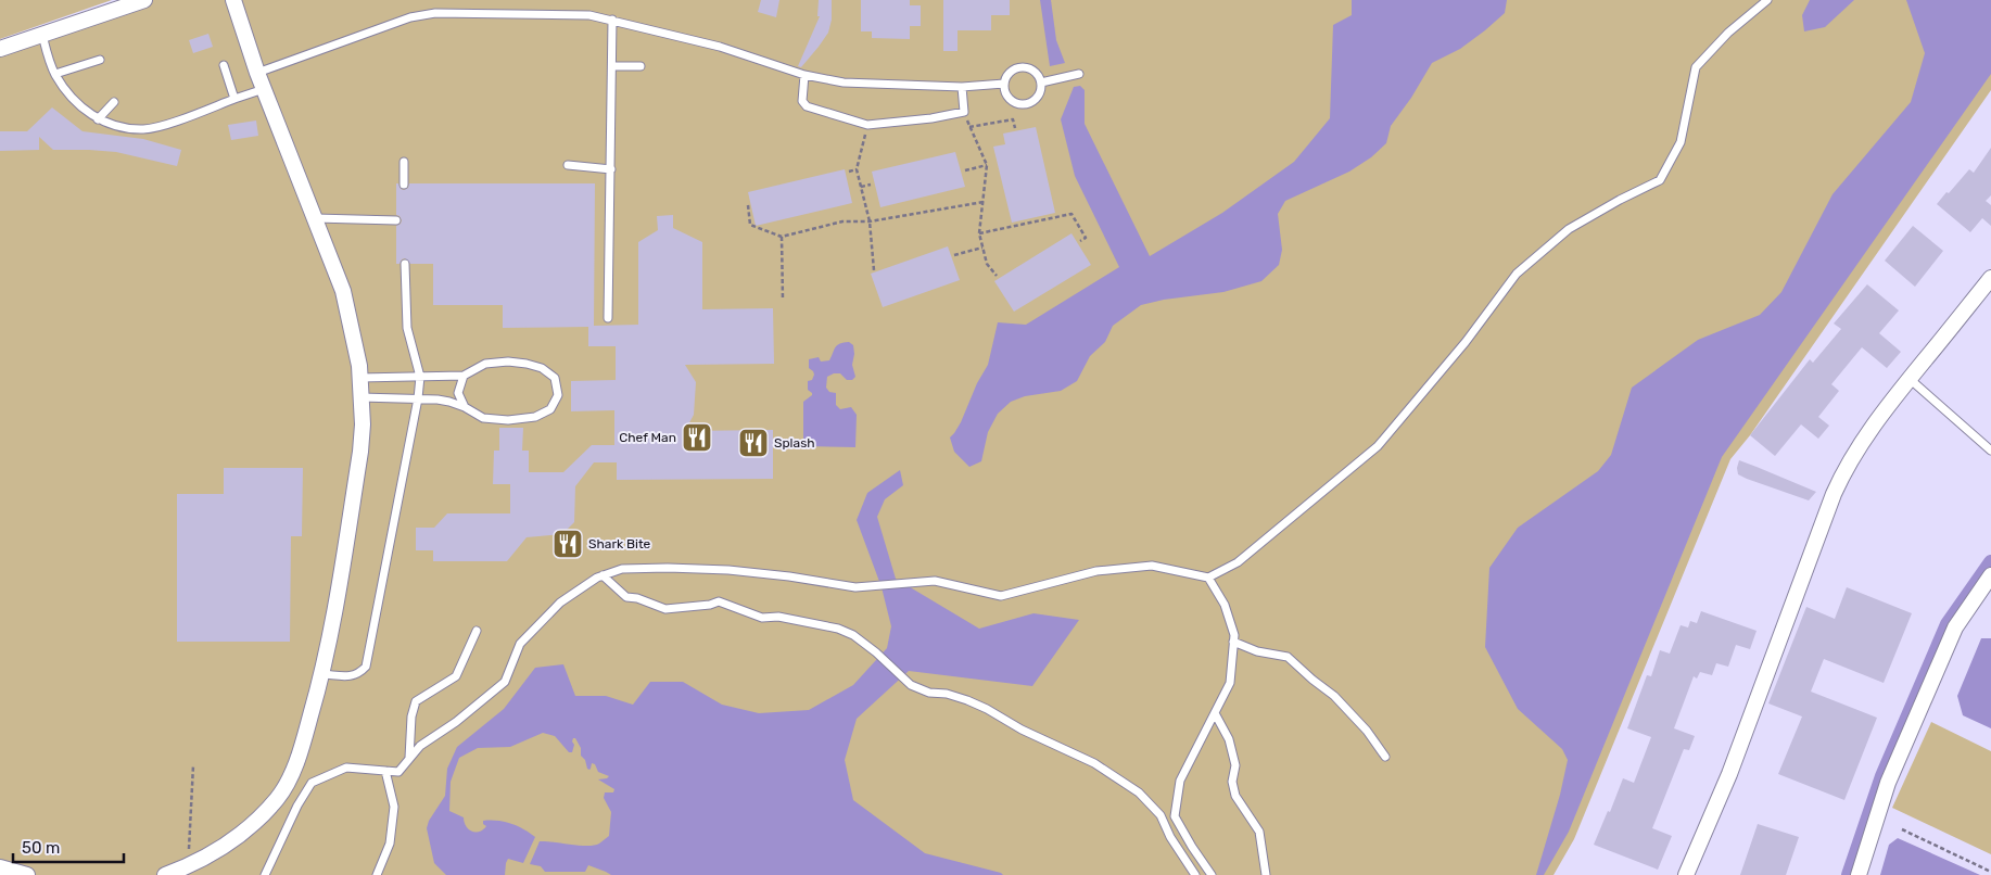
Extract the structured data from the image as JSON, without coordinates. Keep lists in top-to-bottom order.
{
  "places": {
    "restaurant": ["Chef Man", "Splash", "Shark Bite"]
  },
  "scale_bar": "50 m"
}
